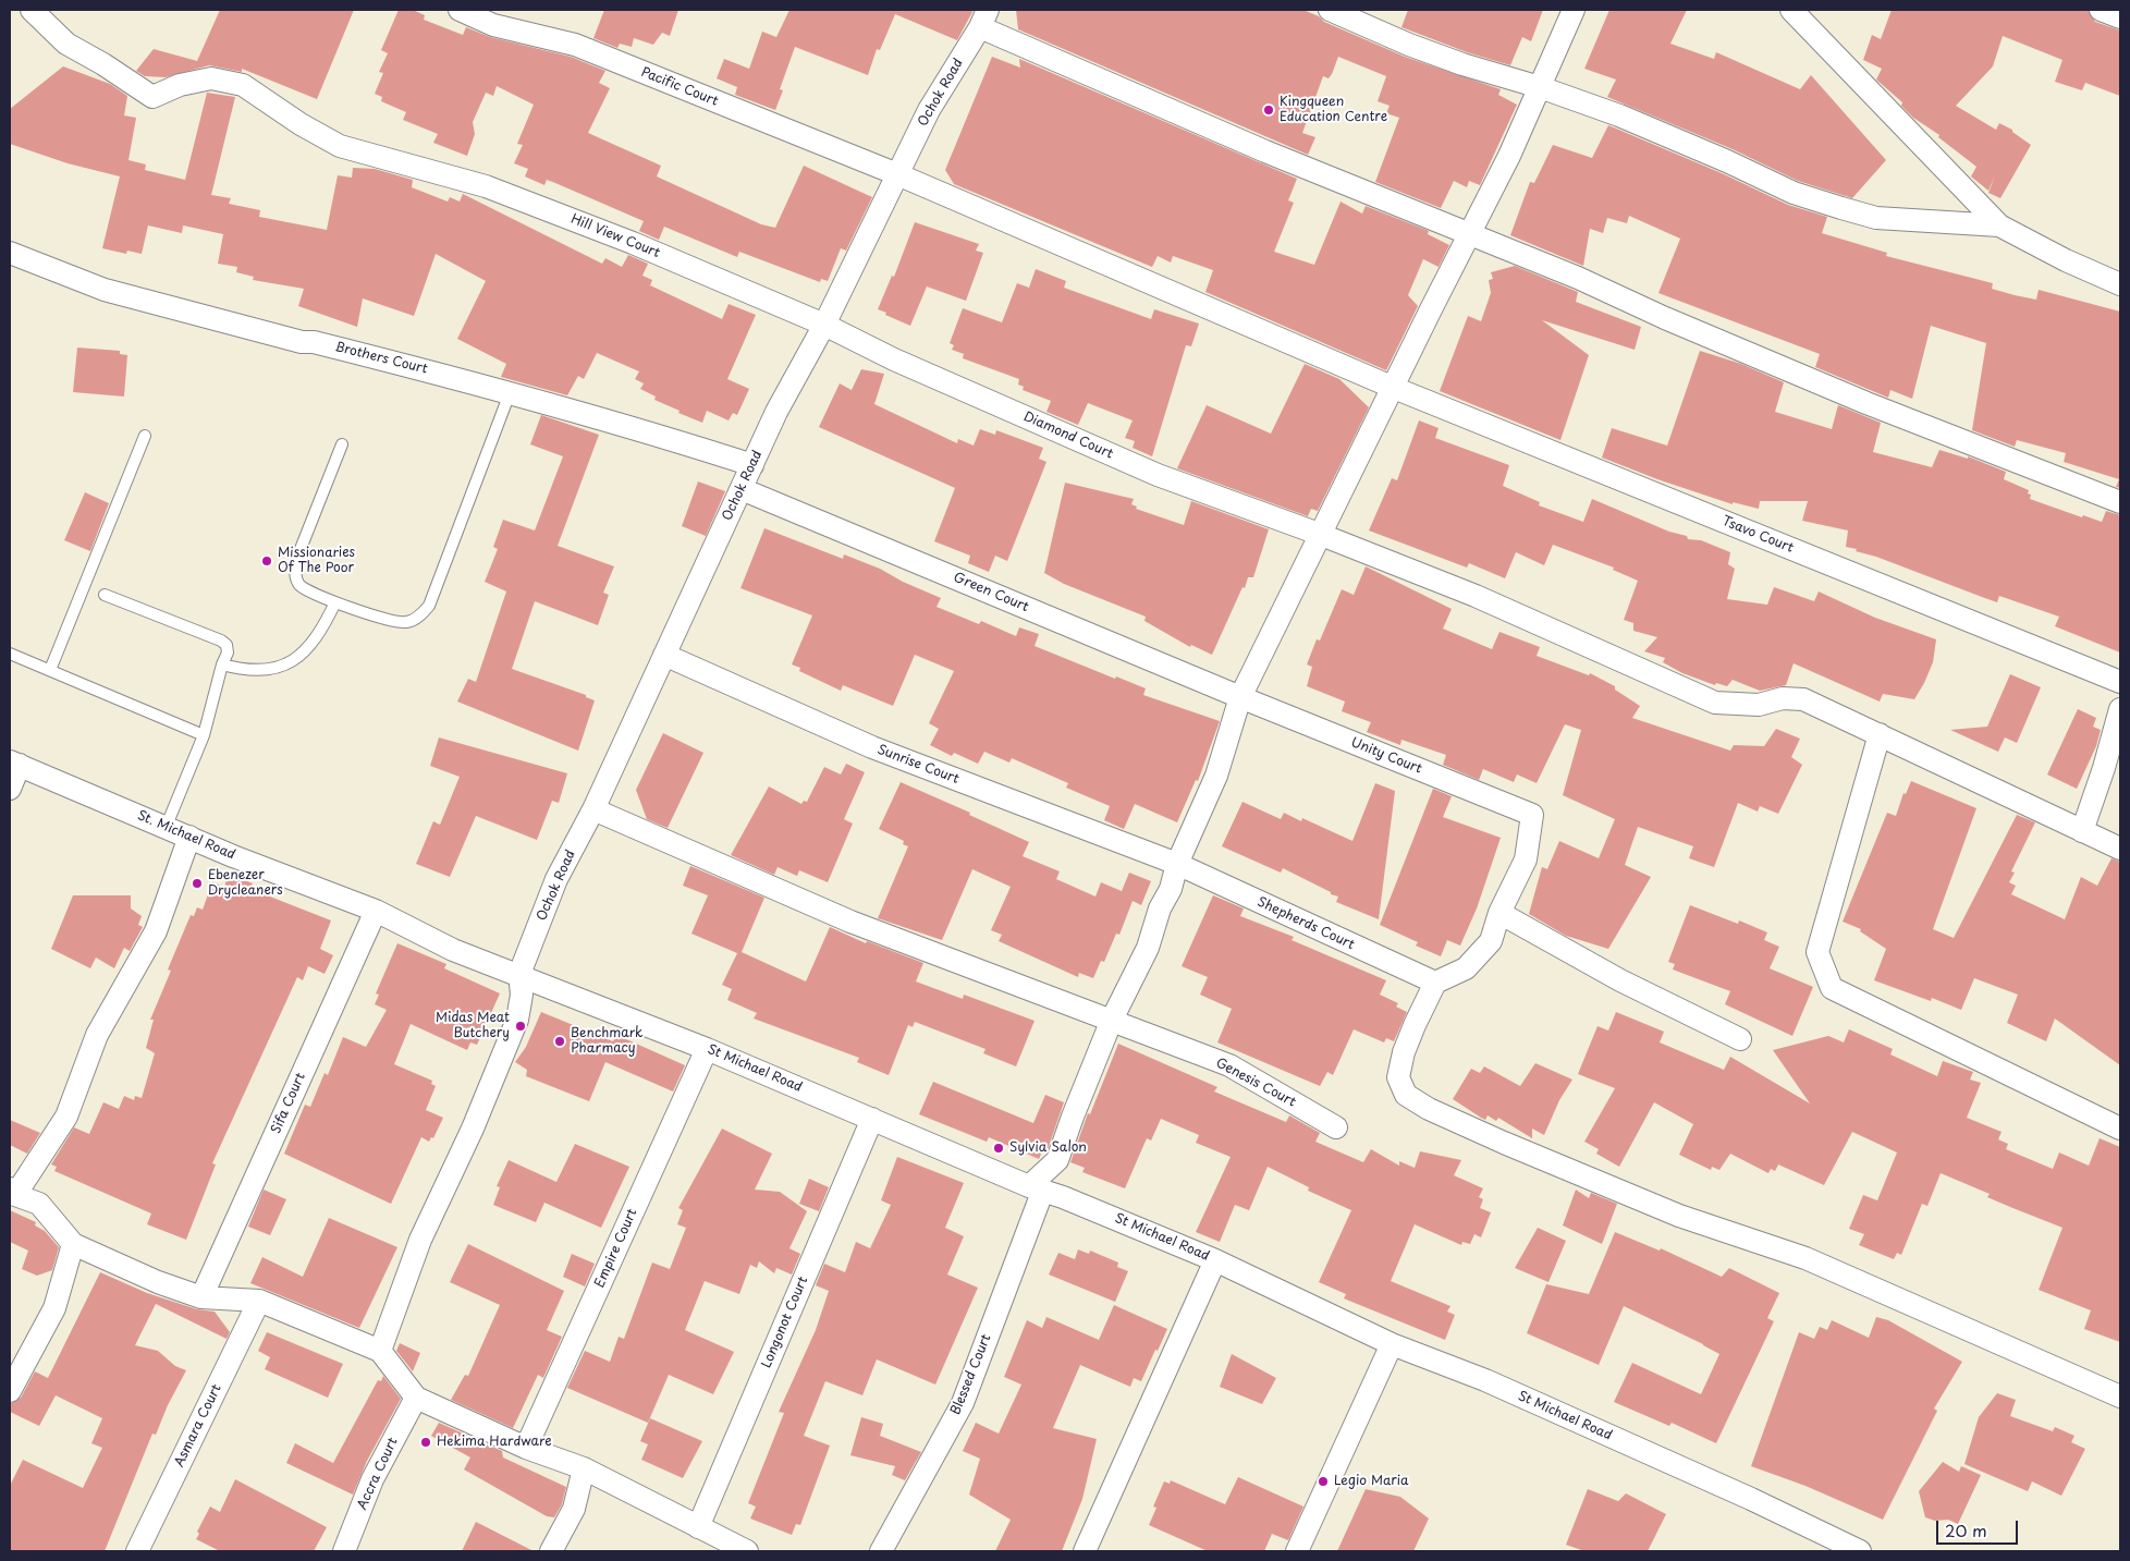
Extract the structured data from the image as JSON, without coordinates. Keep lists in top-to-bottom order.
{
  "streets": {
    "street": [
      "Pacific Court",
      "Ochok Road",
      "Hill View Court",
      "Brothers Court",
      "Diamond Court",
      "Tsavo Court",
      "Green Court",
      "Unity Court",
      "Sunrise Court",
      "St. Michael Road",
      "Shepherds Court",
      "St Michael Road",
      "Genesis Court",
      "Sifa Court",
      "Empire Court",
      "Longonot Court",
      "Blessed Court",
      "Asmara Court",
      "Accra Court"
    ]
  },
  "crossings": [
    ["Pacific Court", "Ochok Road"],
    ["Pacific Court", "Tsavo Court"],
    ["Ochok Road", "Hill View Court"],
    ["Ochok Road", "Brothers Court"],
    ["Ochok Road", "Diamond Court"],
    ["Ochok Road", "Green Court"],
    ["Ochok Road", "Sunrise Court"],
    ["Ochok Road", "St Michael Road"],
    ["Ochok Road", "Genesis Court"],
    ["Hill View Court", "Diamond Court"],
    ["Green Court", "Unity Court"],
    ["Sunrise Court", "Shepherds Court"],
    ["St. Michael Road", "St Michael Road"],
    ["St. Michael Road", "Sifa Court"],
    ["St Michael Road", "Empire Court"],
    ["St Michael Road", "Longonot Court"],
    ["St Michael Road", "Blessed Court"]
  ],
  "places": [
    "Kingqueen Education Centre",
    "Missionaries Of The Poor",
    "Ebenezer Drycleaners",
    "Midas Meat Butchery",
    "Benchmark Pharmacy",
    "Sylvia Salon",
    "Hekima Hardware",
    "Legio Maria"
  ],
  "scale_bar": "20 m"
}
